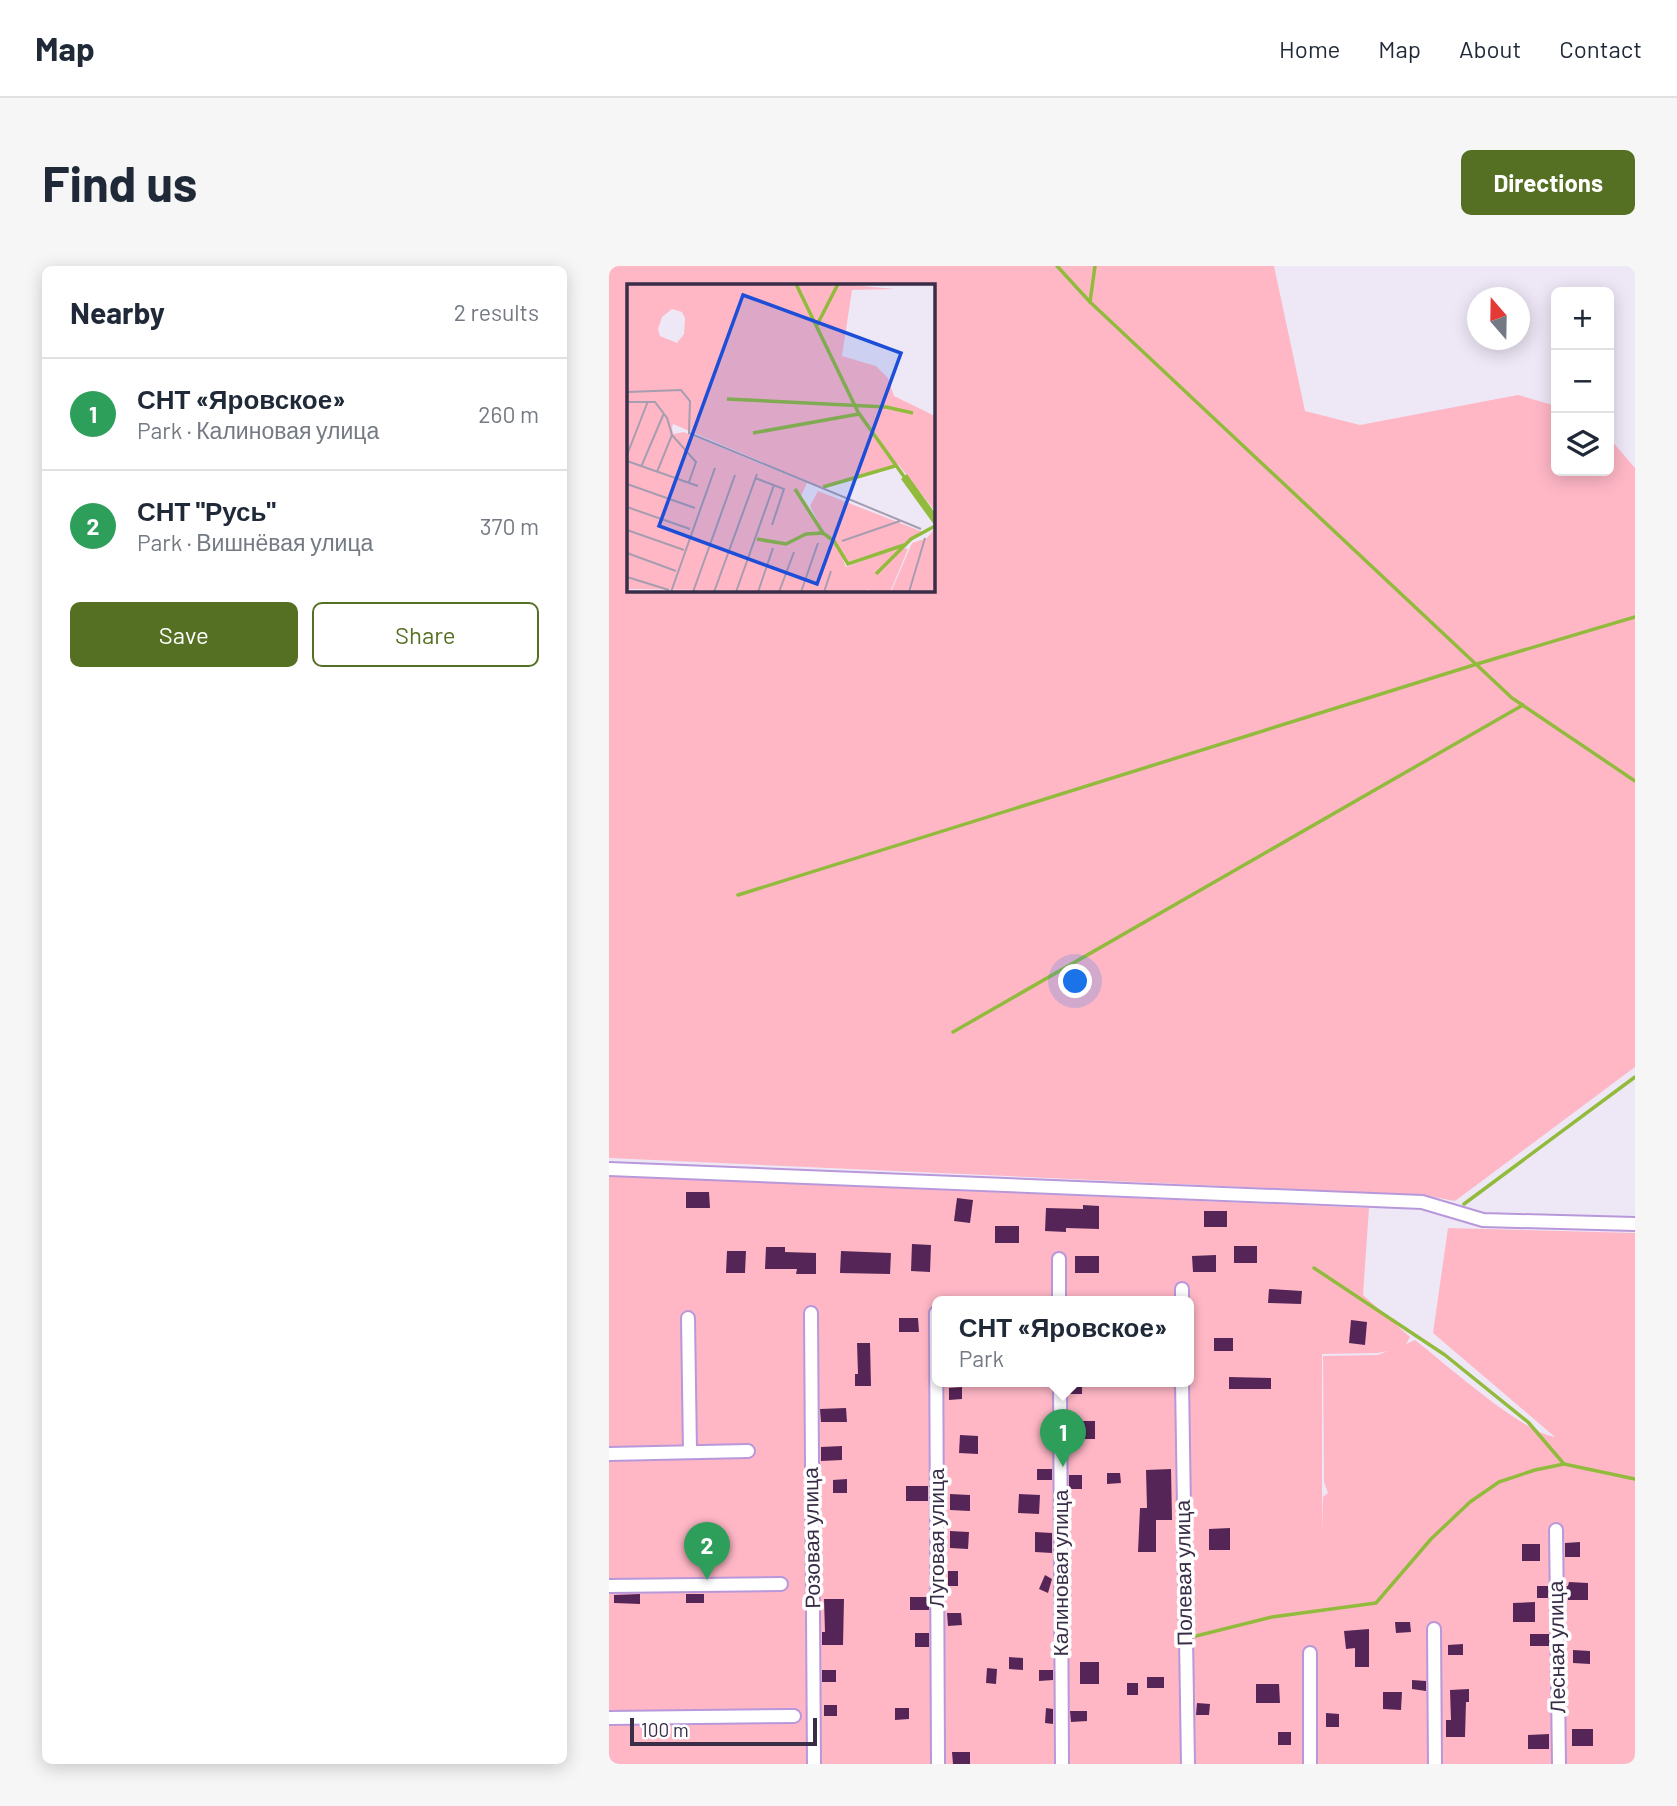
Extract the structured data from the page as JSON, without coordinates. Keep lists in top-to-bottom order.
{
  "streets": {
    "street": [
      "Розовая улица",
      "Луговая улица",
      "Калиновая улица",
      "Полевая улица",
      "Лесная улица"
    ]
  },
  "scale_bar": "100 m",
  "north": "top",
  "page": {
    "header": "Map",
    "nav": [
      "Home",
      "Map",
      "About",
      "Contact"
    ],
    "buttons": [
      "Directions",
      ["Save", "Share"]
    ],
    "title": "Find us",
    "heading": ["Nearby", "2 results"],
    "map_buttons": ["+", "−"],
    "list": [
      {
        "mark": "1",
        "name": "СНТ «Яровское»",
        "note": "Park · Калиновая улица",
        "value": "260 m"
      },
      {
        "mark": "2",
        "name": "СНТ \"Русь\"",
        "note": "Park · Вишнёвая улица",
        "value": "370 m"
      }
    ],
    "popup": ["СНТ «Яровское»", "Park"],
    "pins": ["1", "2"],
    "scale": "100 m"
  }
}
